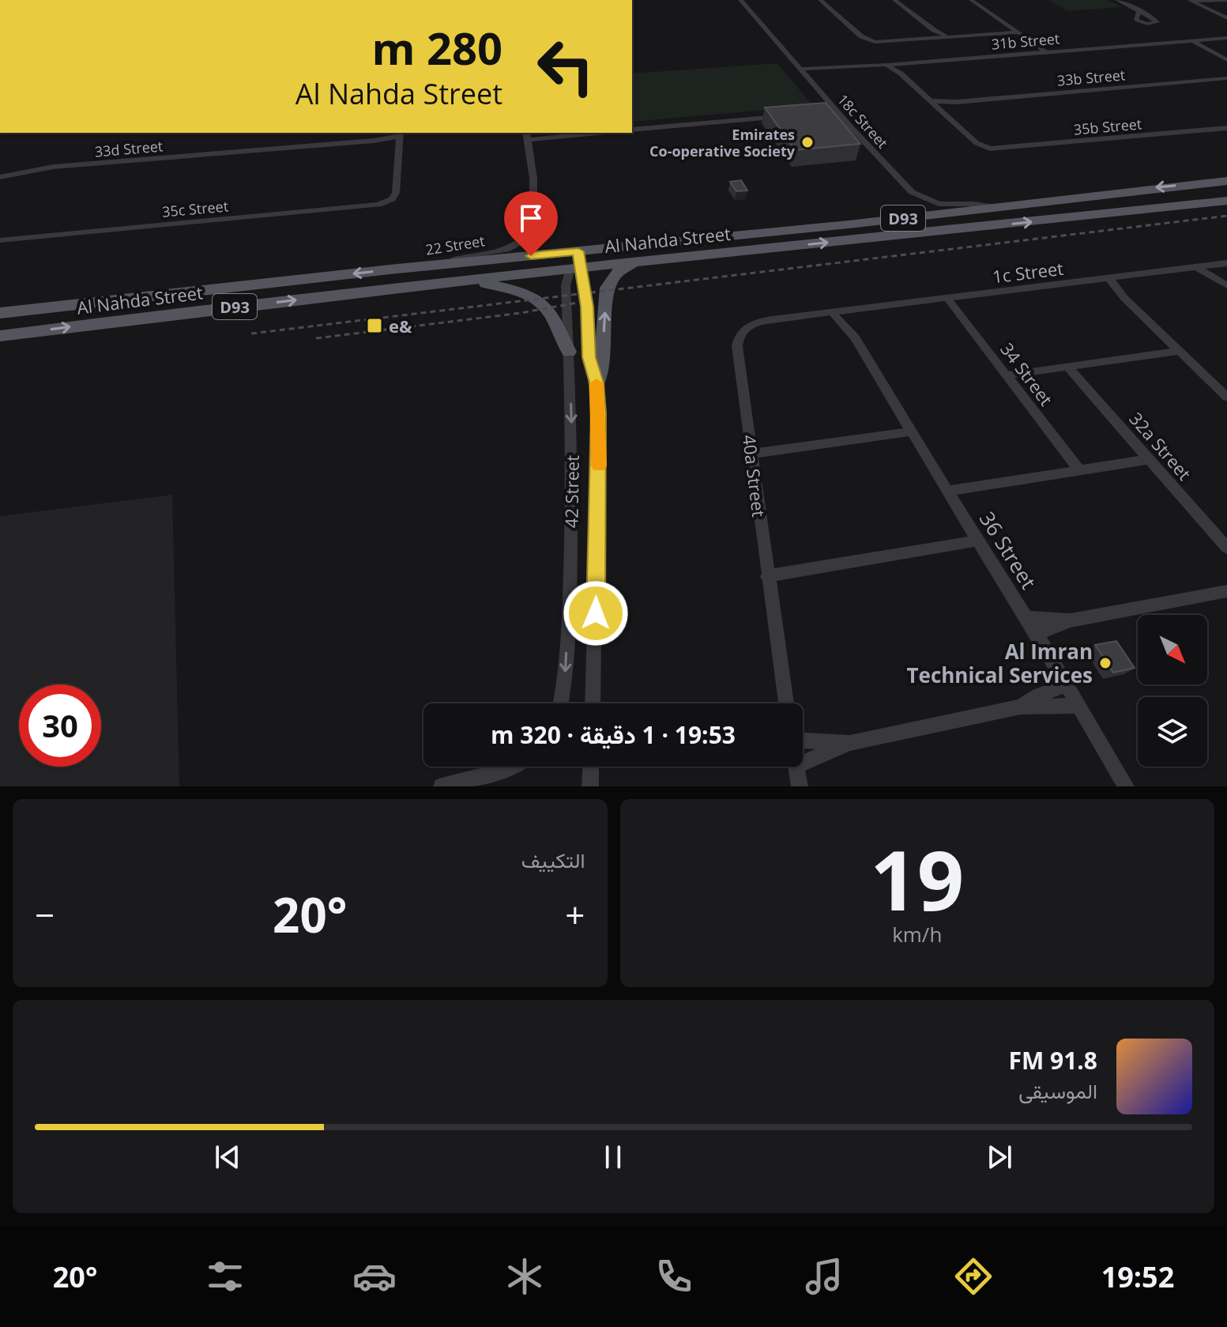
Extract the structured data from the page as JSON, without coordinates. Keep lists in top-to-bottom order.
{
  "streets": {
    "main road": ["D93", "Al Nahda Street"],
    "street": [
      "31b Street",
      "33b Street",
      "18c Street",
      "35b Street",
      "33d Street",
      "35c Street",
      "22 Street",
      "1c Street",
      "34 Street",
      "32a Street",
      "40a Street",
      "42 Street",
      "36 Street"
    ]
  },
  "crossings": [
    ["31b Street", "18c Street"],
    ["33b Street", "35b Street"],
    ["18c Street", "D93"],
    ["33d Street", "35c Street"],
    ["D93", "Al Nahda Street"],
    ["D93", "42 Street"],
    ["Al Nahda Street", "22 Street"],
    ["Al Nahda Street", "42 Street"],
    ["1c Street", "34 Street"],
    ["1c Street", "40a Street"],
    ["1c Street", "36 Street"],
    ["40a Street", "36 Street"]
  ],
  "places": {
    "other": ["Emirates Co-operative Society", "Al Imran Technical Services"],
    "transit": ["e&"]
  },
  "north": "bottom right",
  "page": {
    "turn": ["280 m", "Al Nahda Street"],
    "limit": "30",
    "trip": "19:53 · 1 دقيقة · 320 m",
    "tile": [
      ["19", "km/h"],
      "التكييف"
    ],
    "heat": ["−", "20°", "+"],
    "song": ["91.8 FM", "الموسيقى"],
    "tabs": ["19:52", "20°"]
  }
}
